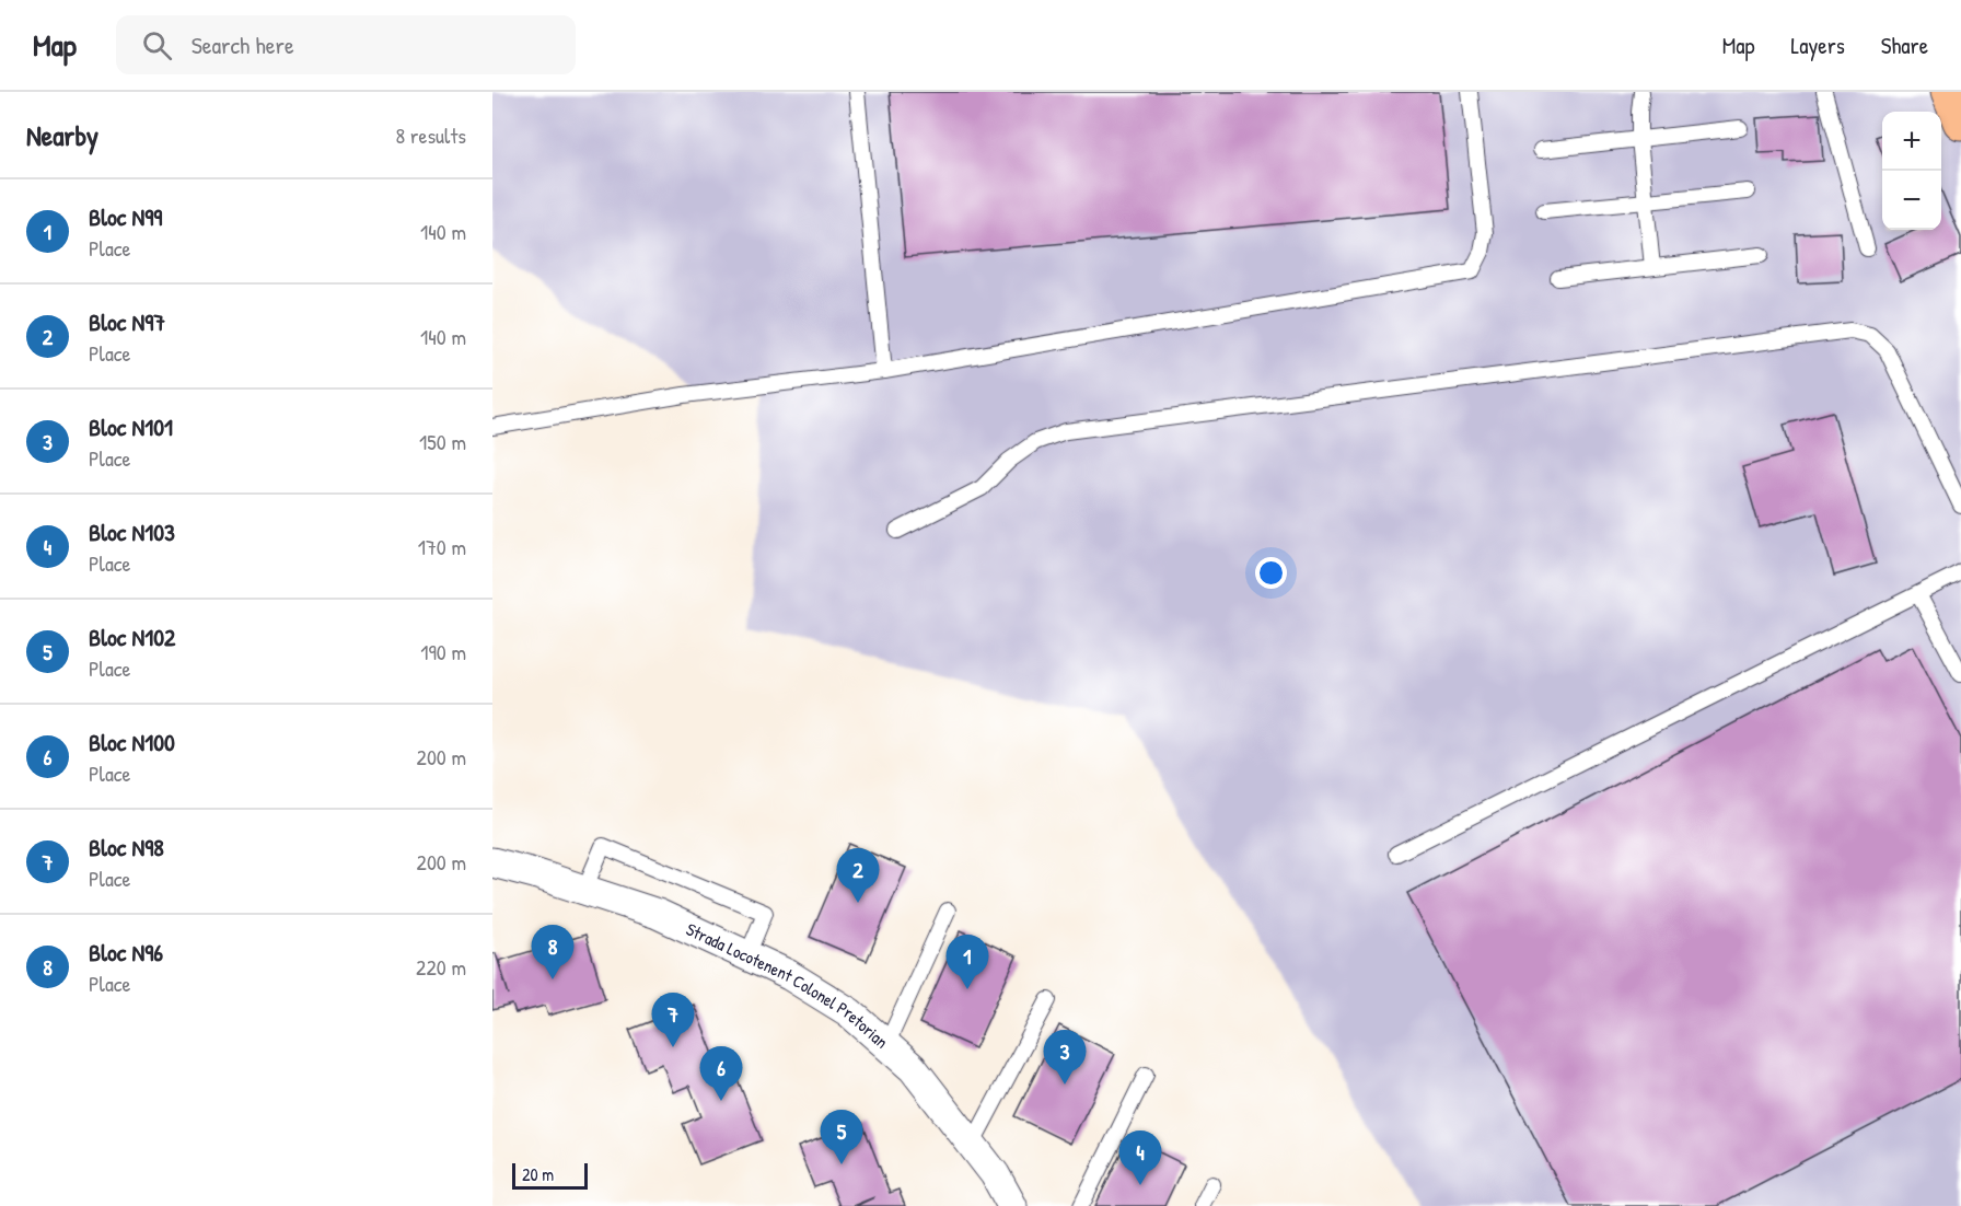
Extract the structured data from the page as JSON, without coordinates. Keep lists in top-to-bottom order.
{
  "streets": {
    "street": ["Strada Locotenent Colonel Pretorian"]
  },
  "scale_bar": "20 m",
  "page": {
    "header": "Map",
    "search": "Search here",
    "nav": ["Map", "Layers", "Share"],
    "heading": ["Nearby", "8 results"],
    "map_buttons": ["+", "−"],
    "list": [
      {
        "mark": "1",
        "name": "Bloc N99",
        "note": "Place",
        "value": "140 m"
      },
      {
        "mark": "2",
        "name": "Bloc N97",
        "note": "Place",
        "value": "140 m"
      },
      {
        "mark": "3",
        "name": "Bloc N101",
        "note": "Place",
        "value": "150 m"
      },
      {
        "mark": "4",
        "name": "Bloc N103",
        "note": "Place",
        "value": "170 m"
      },
      {
        "mark": "5",
        "name": "Bloc N102",
        "note": "Place",
        "value": "190 m"
      },
      {
        "mark": "6",
        "name": "Bloc N100",
        "note": "Place",
        "value": "200 m"
      },
      {
        "mark": "7",
        "name": "Bloc N98",
        "note": "Place",
        "value": "200 m"
      },
      {
        "mark": "8",
        "name": "Bloc N96",
        "note": "Place",
        "value": "220 m"
      }
    ],
    "pins": [
      "2",
      "8",
      "1",
      "7",
      "3",
      "6",
      "5",
      "4"
    ],
    "scale": "20 m"
  }
}
